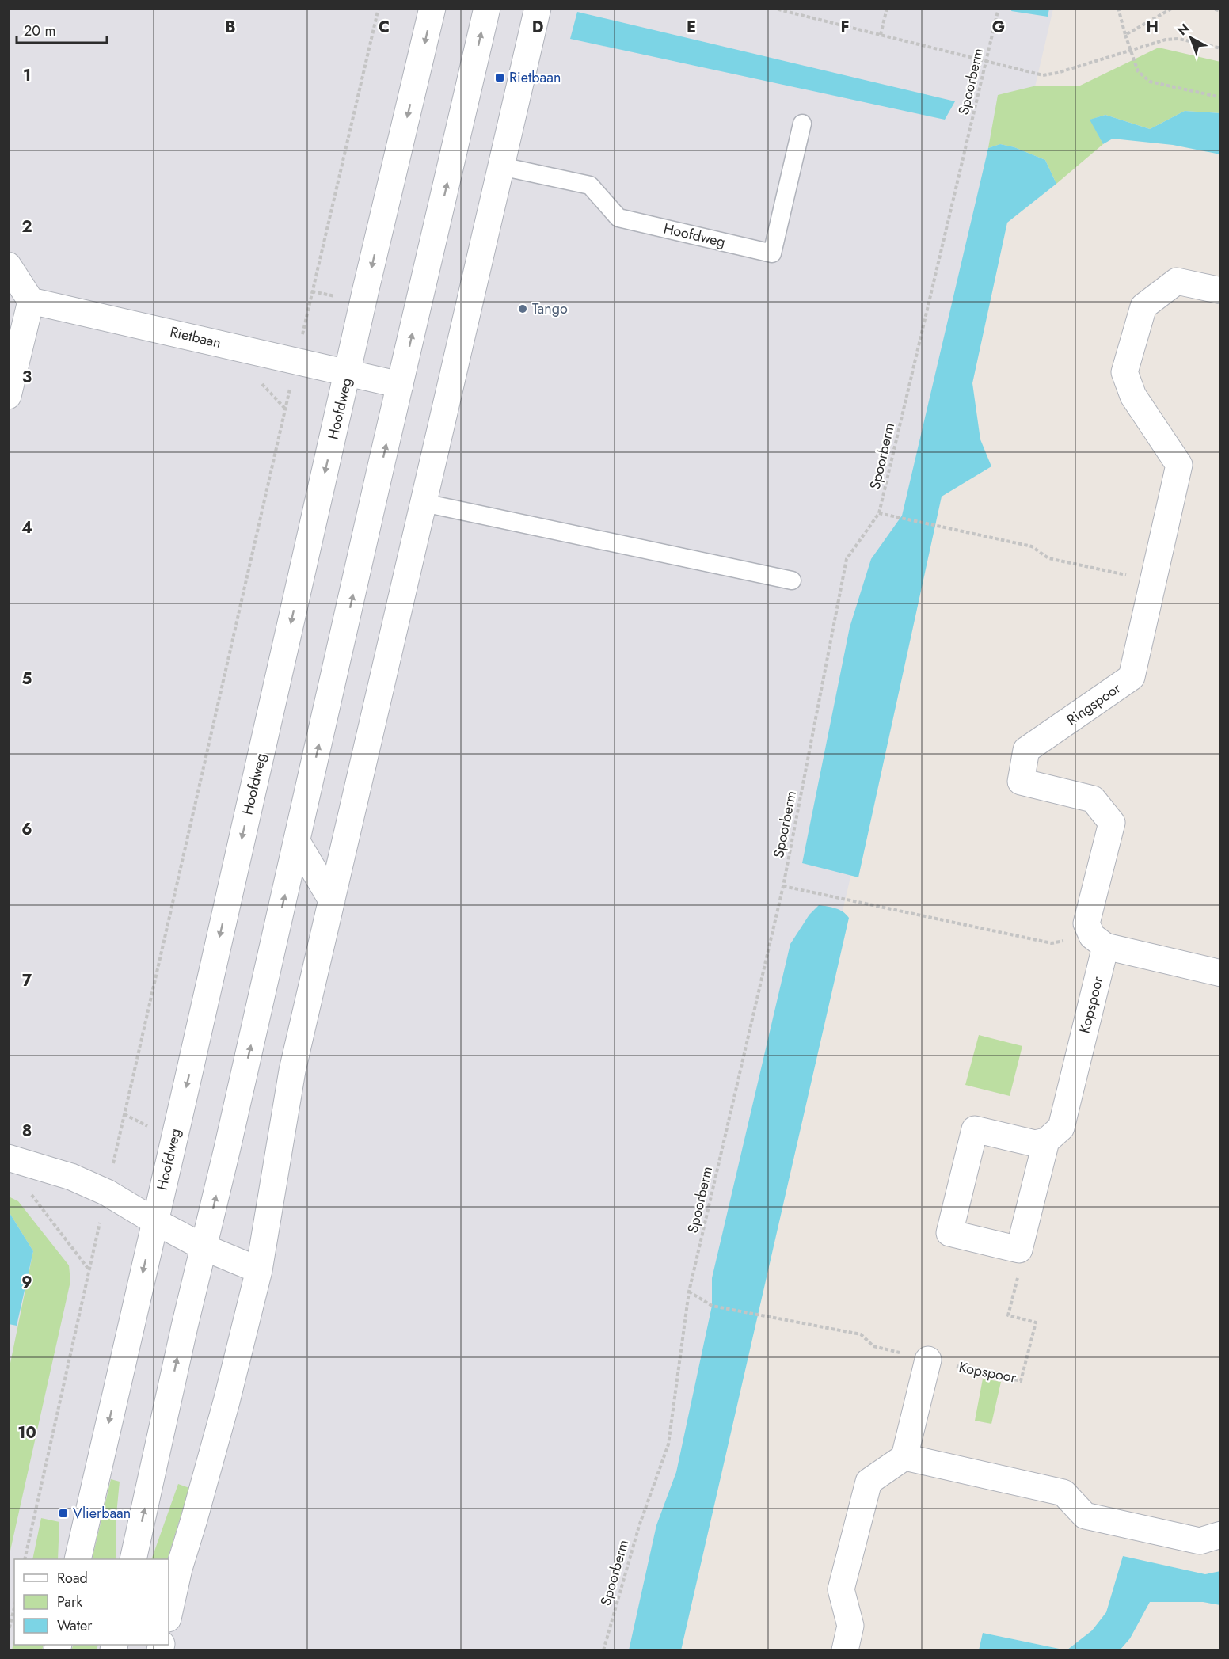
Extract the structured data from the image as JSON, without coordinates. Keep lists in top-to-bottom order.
{
  "streets": {
    "street": [
      "Hoofdweg",
      "Rietbaan",
      "Ringspoor",
      "Kopspoor"
    ],
    "path": ["Spoorberm"]
  },
  "crossings": [
    ["Hoofdweg", "Rietbaan"],
    ["Ringspoor", "Kopspoor"]
  ],
  "places": {
    "transit": ["Rietbaan", "Vlierbaan"],
    "other": ["Tango"]
  },
  "legend": ["Road", "Park", "Water"],
  "scale_bar": "20 m",
  "north": "top left",
  "grid": {
    "columns": [
      "B",
      "C",
      "D",
      "E",
      "F",
      "G",
      "H"
    ],
    "rows": [
      "1",
      "2",
      "3",
      "4",
      "5",
      "6",
      "7",
      "8",
      "9",
      "10"
    ]
  }
}
